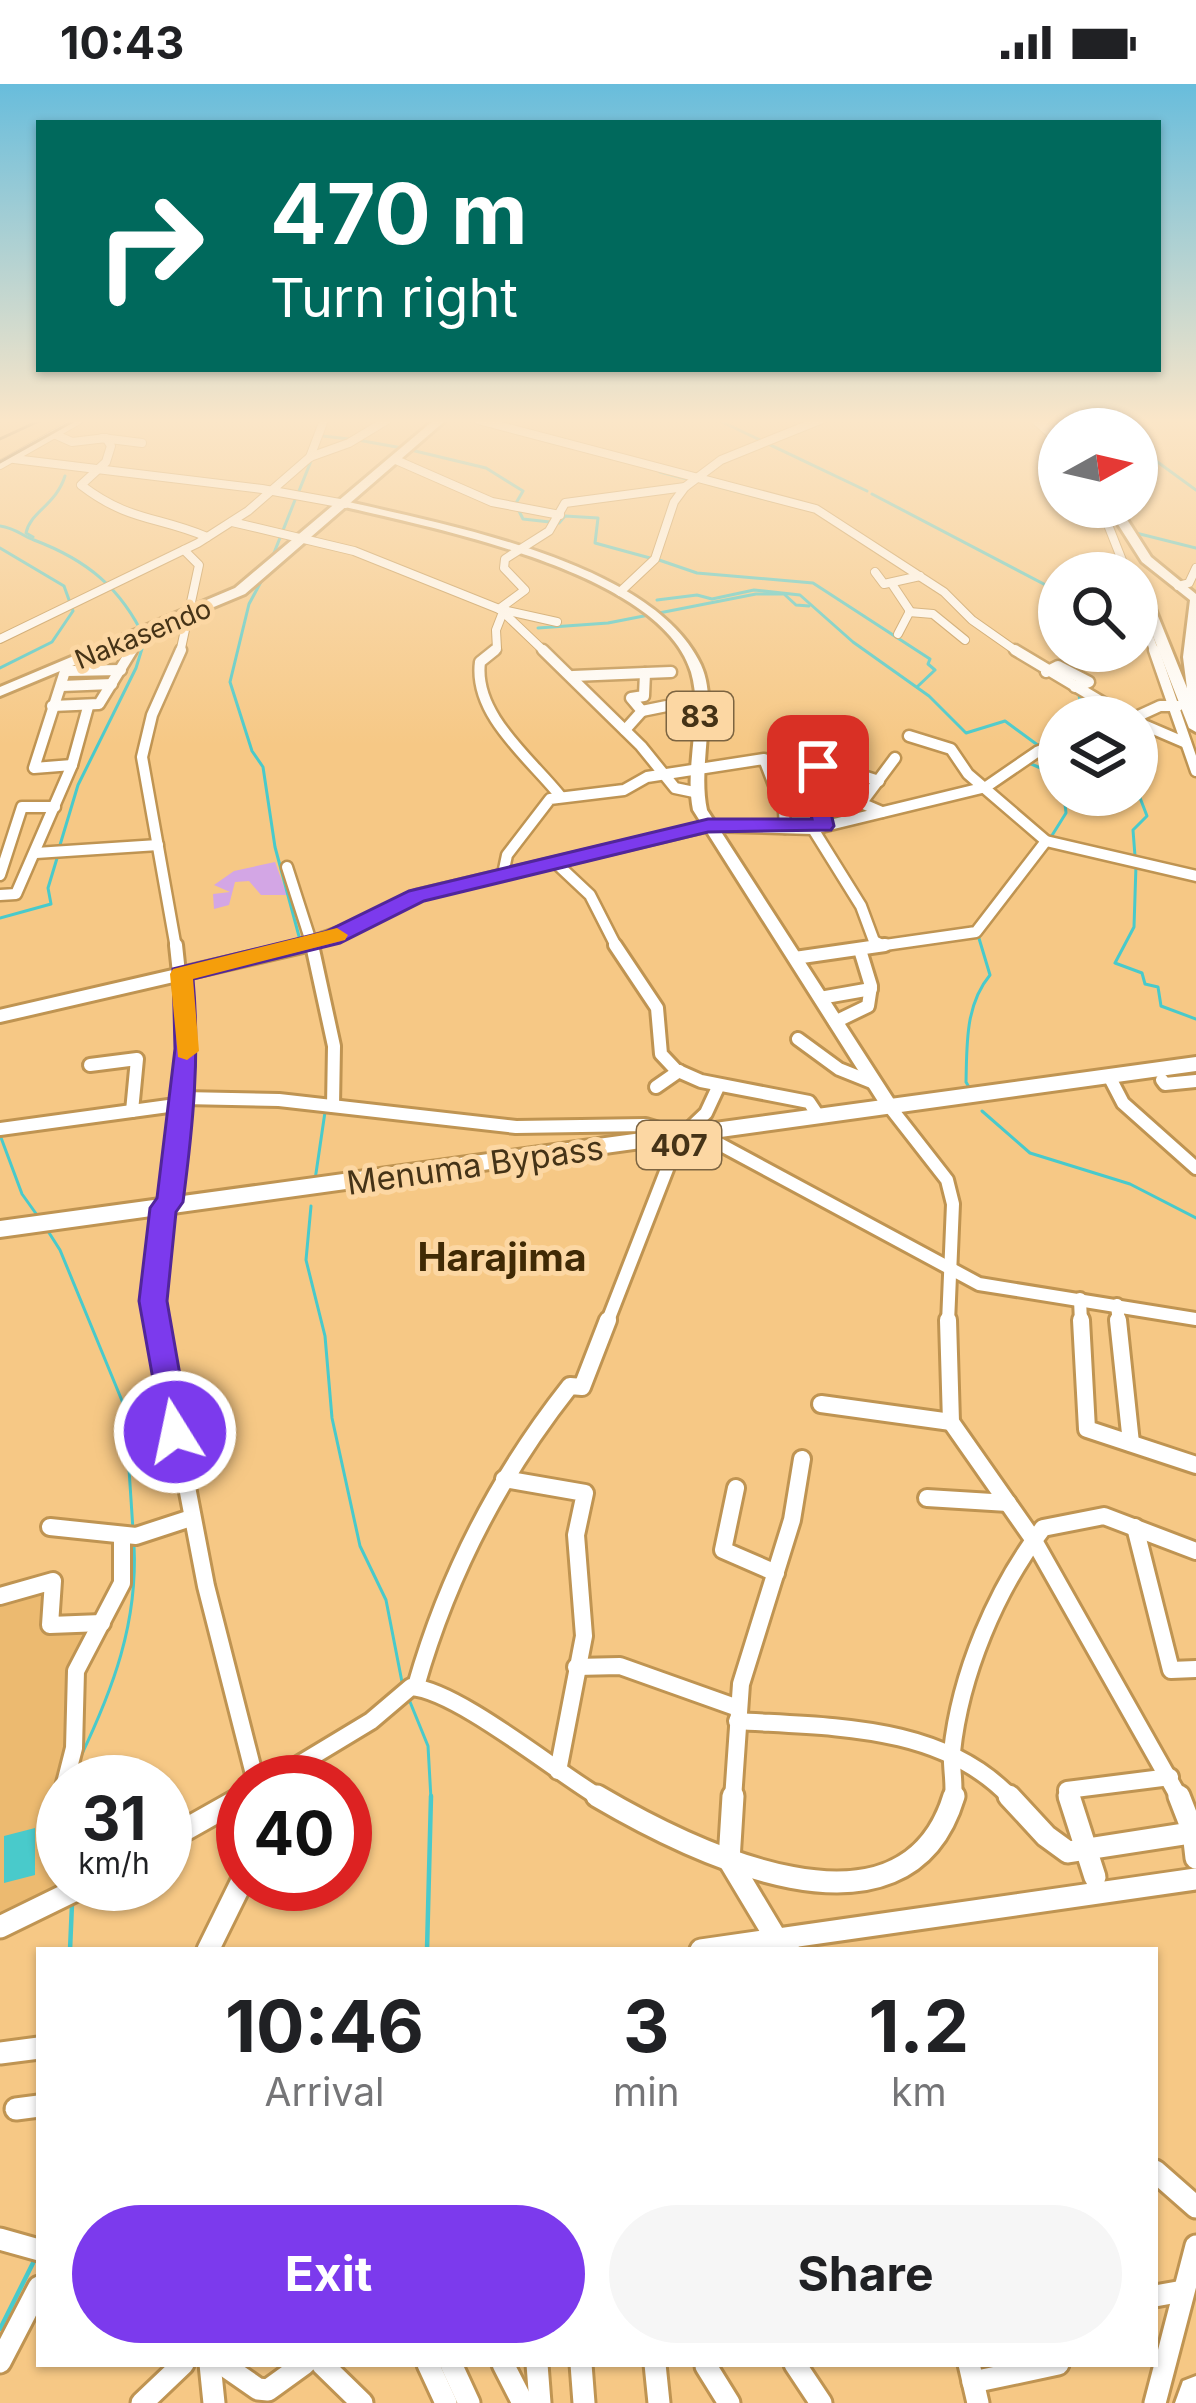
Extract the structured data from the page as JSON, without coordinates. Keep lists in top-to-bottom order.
{
  "streets": {
    "highway": ["Nakasendo", "407", "Menuma Bypass"],
    "main road": ["83"]
  },
  "crossings": [
    ["83", "Menuma Bypass"],
    ["407", "Menuma Bypass"]
  ],
  "districts": ["Harajima"],
  "north": "right",
  "page": {
    "status": "10:43",
    "turn": ["470 m", "Turn right"],
    "speed": "31 km/h",
    "limit": "40",
    "eta": [
      "10:46",
      "Arrival",
      "3",
      "min",
      "1.2",
      "km"
    ],
    "buttons": ["Exit", "Share"]
  }
}
